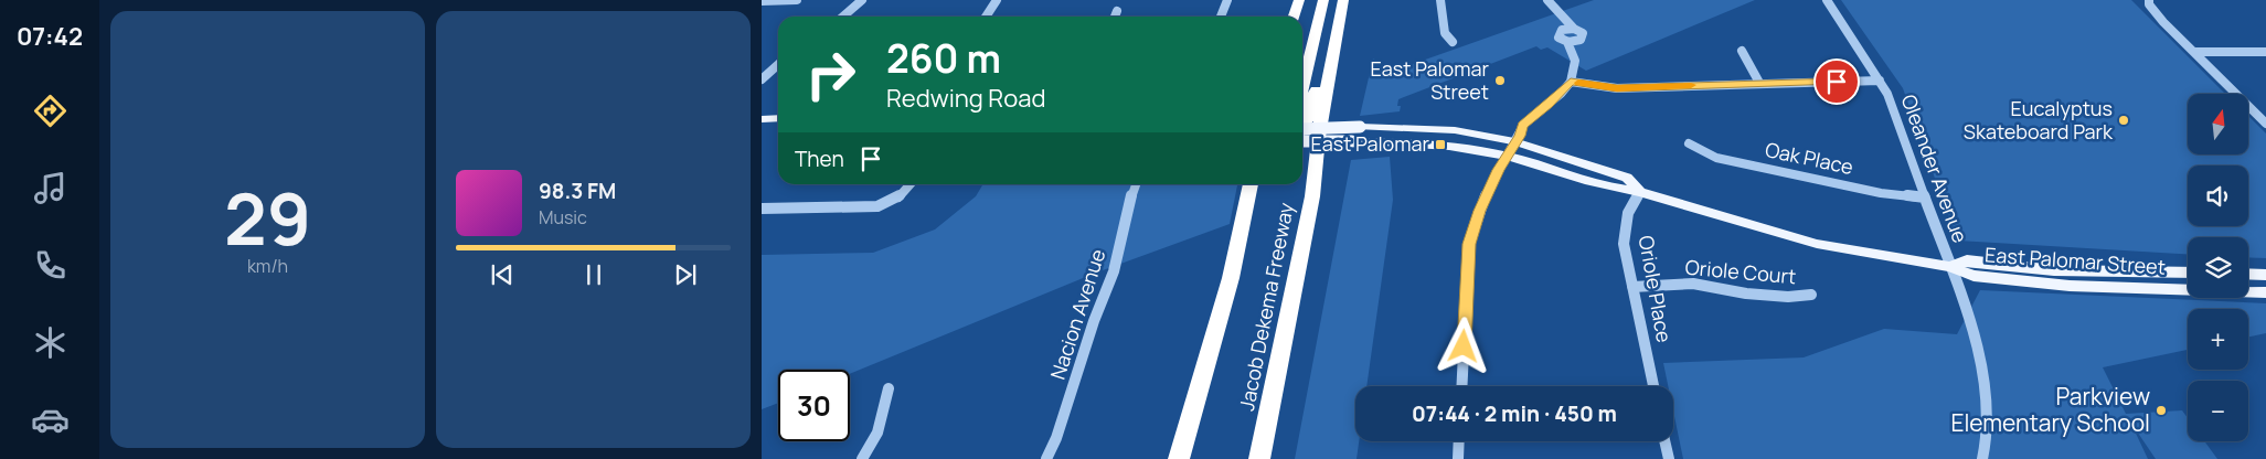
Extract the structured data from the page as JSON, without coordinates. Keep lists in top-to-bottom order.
{
  "streets": {
    "highway": ["Jacob Dekema Freeway"],
    "main road": ["East Palomar Street"],
    "street": [
      "Oak Place",
      "Oleander Avenue",
      "Oriole Court",
      "Oriole Place",
      "Nacion Avenue"
    ]
  },
  "crossings": [
    ["Oak Place", "Oleander Avenue"],
    ["Oleander Avenue", "East Palomar Street"],
    ["East Palomar Street", "Oriole Place"],
    ["Oriole Court", "Oriole Place"]
  ],
  "places": {
    "other": ["East Palomar Street", "Eucalyptus Skateboard Park", "Parkview Elementary School"],
    "transit": ["East Palomar"]
  },
  "north": "top",
  "page": {
    "tabs": "07:42",
    "tile": ["29", "km/h"],
    "turn": ["260 m", "Redwing Road"],
    "map_buttons": ["+", "−"],
    "then": "Then",
    "song": ["98.3 FM", "Music"],
    "limit": "30",
    "trip": "07:44 · 2 min · 450 m"
  }
}
